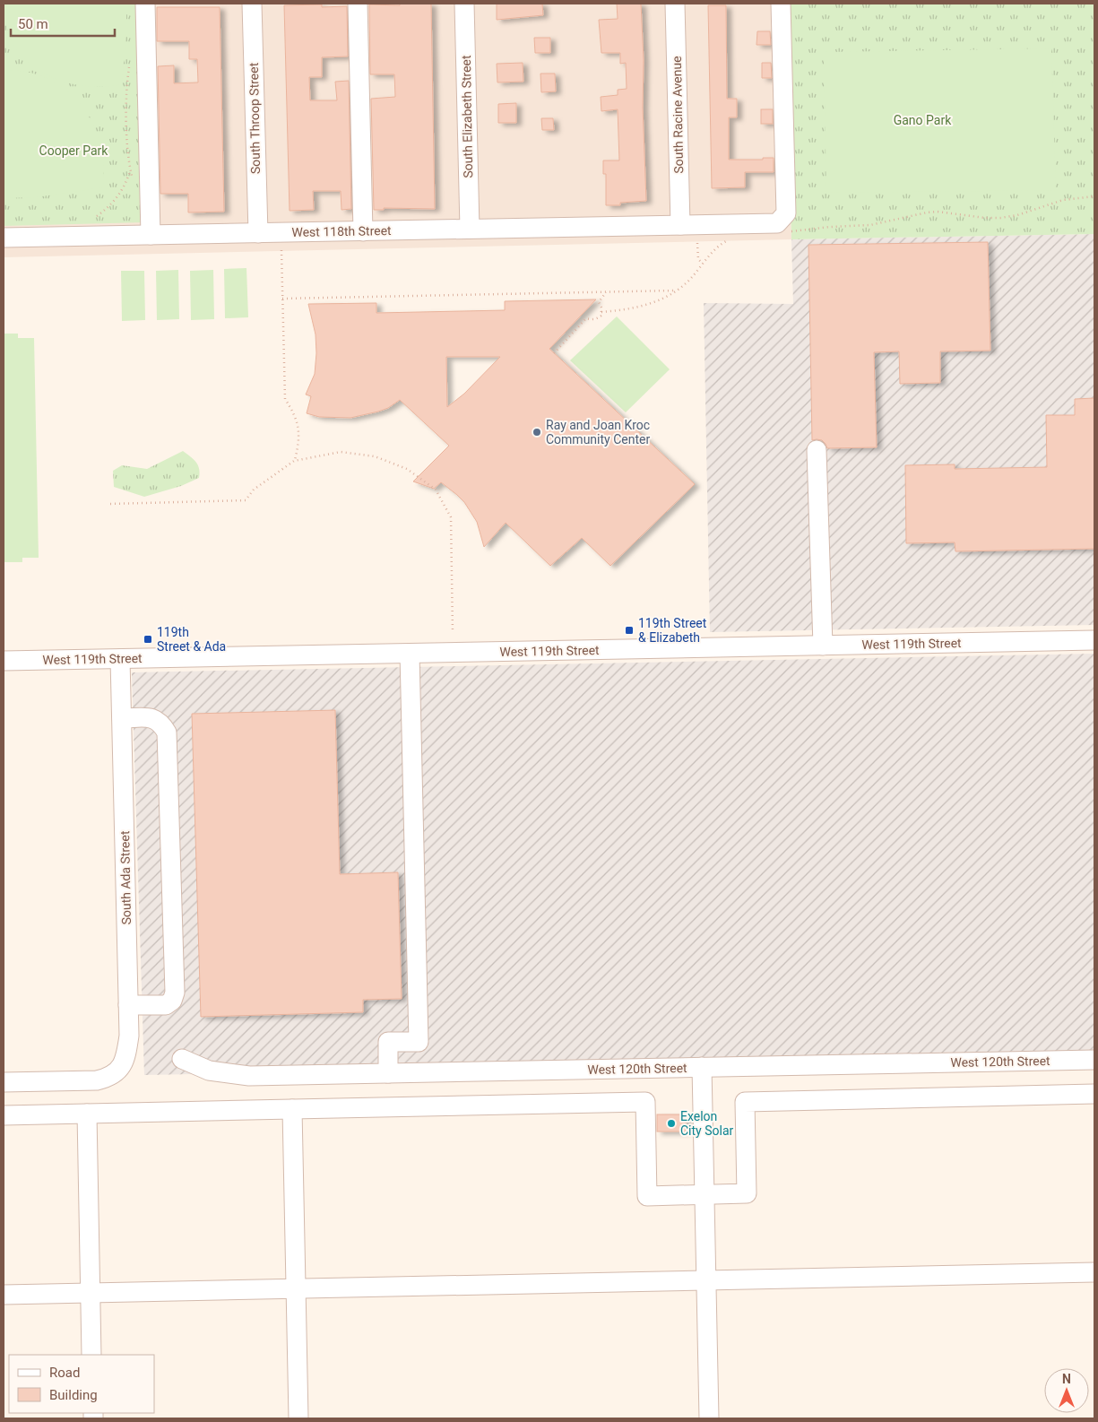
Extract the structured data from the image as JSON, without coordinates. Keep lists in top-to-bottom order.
{
  "streets": {
    "street": [
      "South Racine Avenue",
      "South Elizabeth Street",
      "South Throop Street",
      "West 118th Street",
      "West 119th Street",
      "South Ada Street",
      "West 120th Street"
    ]
  },
  "crossings": [
    ["South Racine Avenue", "West 118th Street"],
    ["South Elizabeth Street", "West 118th Street"],
    ["South Throop Street", "West 118th Street"],
    ["West 119th Street", "South Ada Street"]
  ],
  "parks": ["Gano Park", "Cooper Park"],
  "places": {
    "other": ["Ray and Joan Kroc Community Center", "Exelon City Solar"],
    "transit": ["119th Street & Elizabeth", "119th Street & Ada"]
  },
  "legend": ["Road", "Building"],
  "scale_bar": "50 m",
  "north": "top"
}
